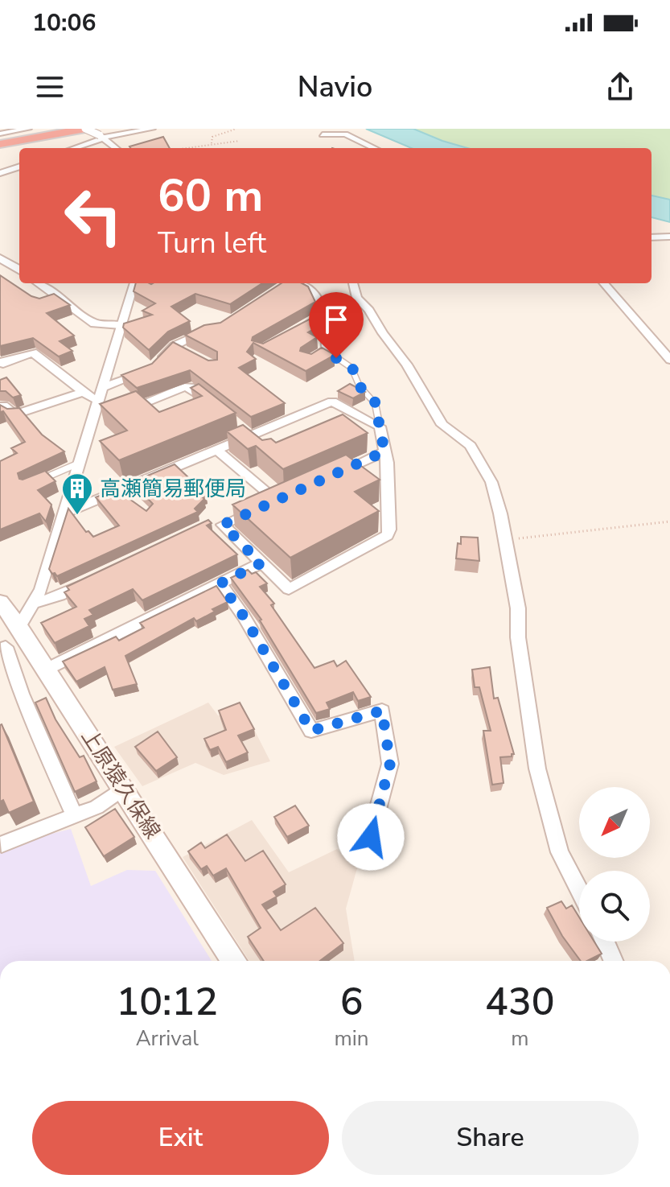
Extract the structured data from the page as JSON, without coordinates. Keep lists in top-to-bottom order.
{
  "streets": {
    "main road": ["上原猿久保線"]
  },
  "places": {
    "building": ["高瀬簡易郵便局"]
  },
  "north": "bottom left",
  "page": {
    "status": "10:06",
    "header": "Navio",
    "turn": ["60 m", "Turn left"],
    "eta": [
      "10:12",
      "Arrival",
      "6",
      "min",
      "430",
      "m"
    ],
    "buttons": ["Exit", "Share"]
  }
}
